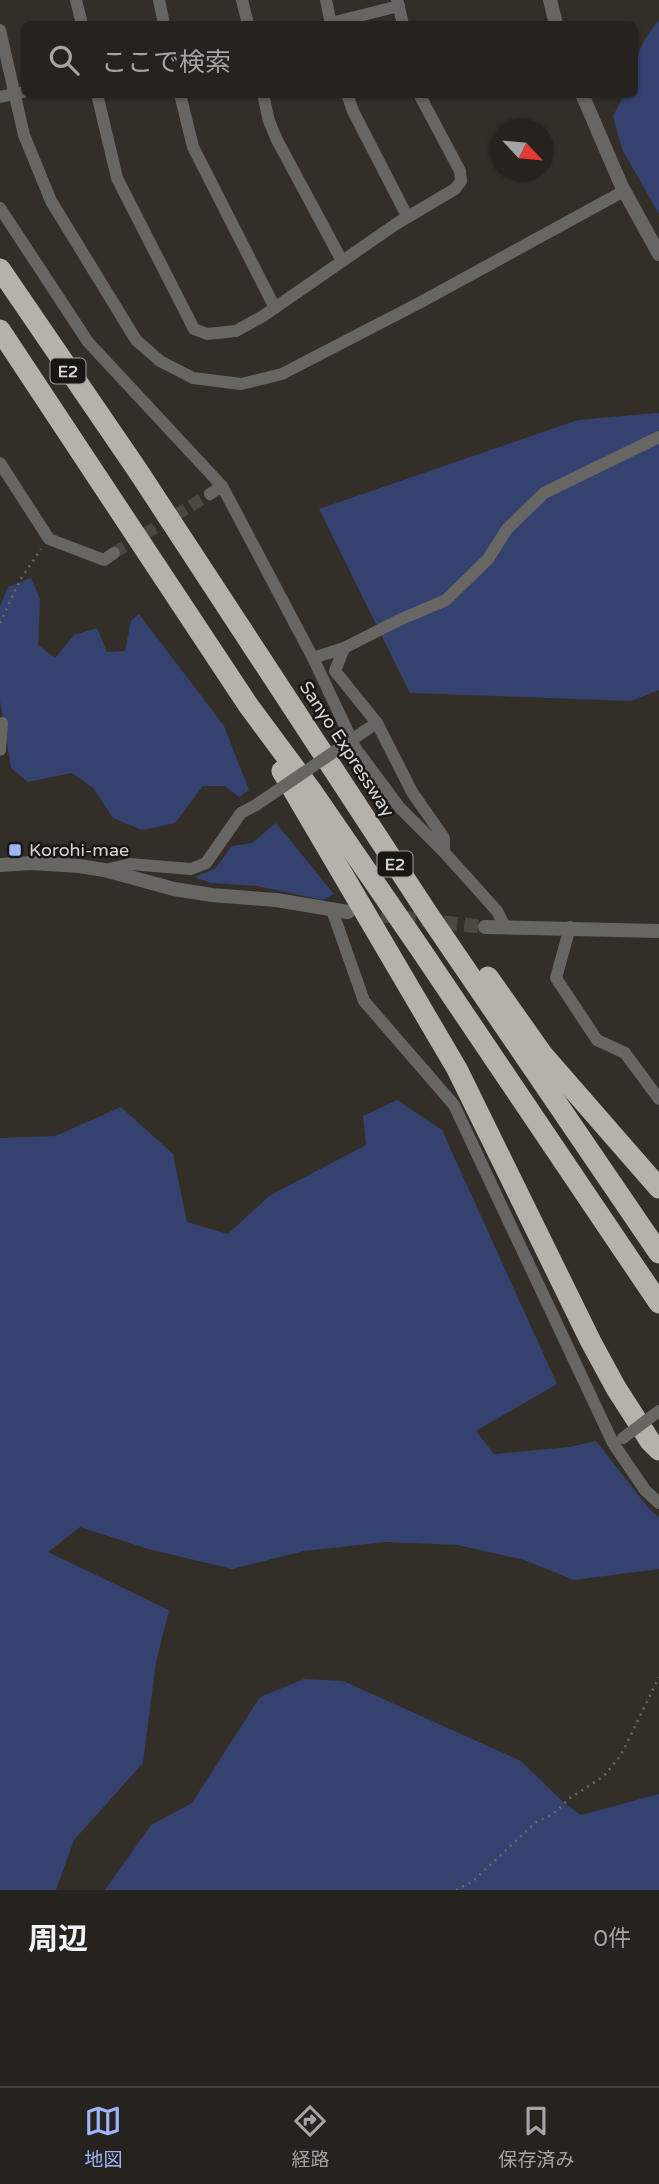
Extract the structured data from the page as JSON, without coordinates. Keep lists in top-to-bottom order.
{
  "streets": {
    "highway": ["E2", "Sanyo Expressway"]
  },
  "places": {
    "transit": ["Korohi-mae"]
  },
  "north": "bottom right",
  "page": {
    "search": "ここで検索",
    "heading": ["周辺", "0件"],
    "nav": ["地図", "経路", "保存済み"]
  }
}
